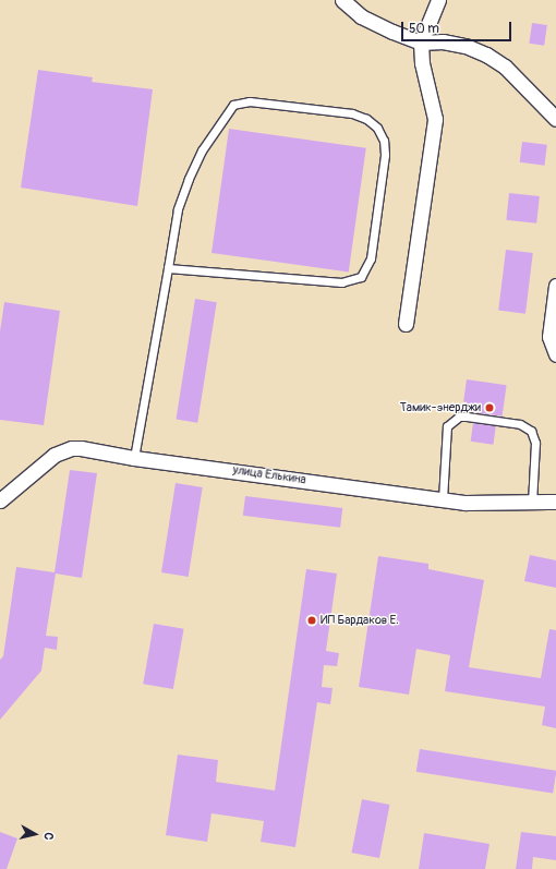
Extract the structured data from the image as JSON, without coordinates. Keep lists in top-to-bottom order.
{
  "streets": {
    "street": ["улица Елькина"]
  },
  "places": ["Тамик-энерджи", "ИП Бардаков Е."],
  "scale_bar": "50 m",
  "north": "right"
}
